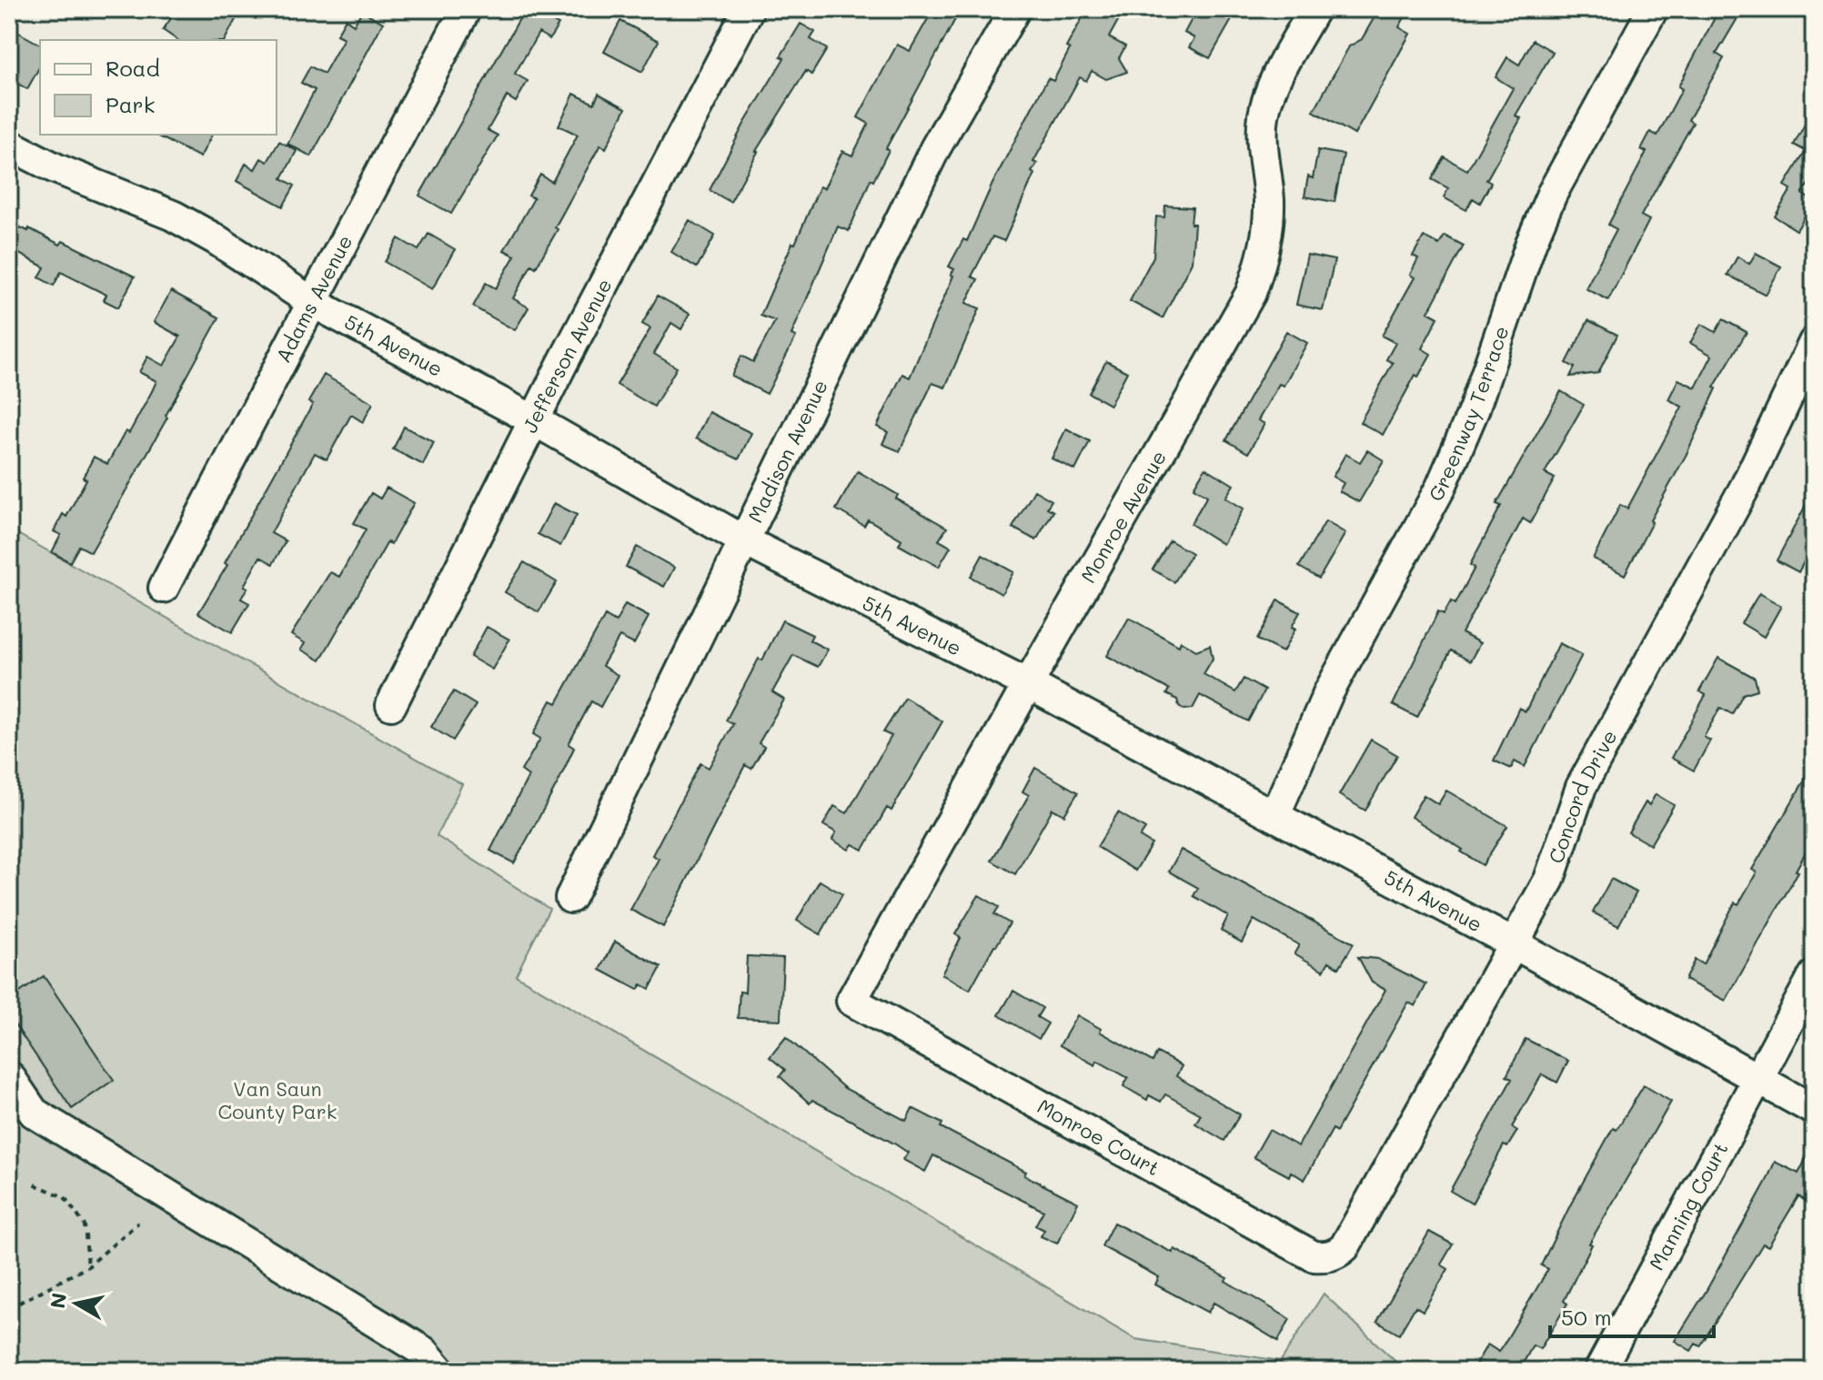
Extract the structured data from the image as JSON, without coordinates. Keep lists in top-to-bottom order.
{
  "streets": {
    "street": [
      "Adams Avenue",
      "5th Avenue",
      "Jefferson Avenue",
      "Greenway Terrace",
      "Madison Avenue",
      "Monroe Avenue",
      "Concord Drive",
      "Monroe Court",
      "Manning Court"
    ]
  },
  "crossings": [
    ["Adams Avenue", "5th Avenue"],
    ["5th Avenue", "Jefferson Avenue"],
    ["5th Avenue", "Greenway Terrace"],
    ["5th Avenue", "Madison Avenue"],
    ["5th Avenue", "Monroe Avenue"],
    ["5th Avenue", "Concord Drive"],
    ["5th Avenue", "Manning Court"],
    ["Monroe Avenue", "Monroe Court"],
    ["Concord Drive", "Monroe Court"]
  ],
  "parks": ["Van Saun County Park"],
  "legend": ["Road", "Park"],
  "scale_bar": "50 m",
  "north": "left"
}
